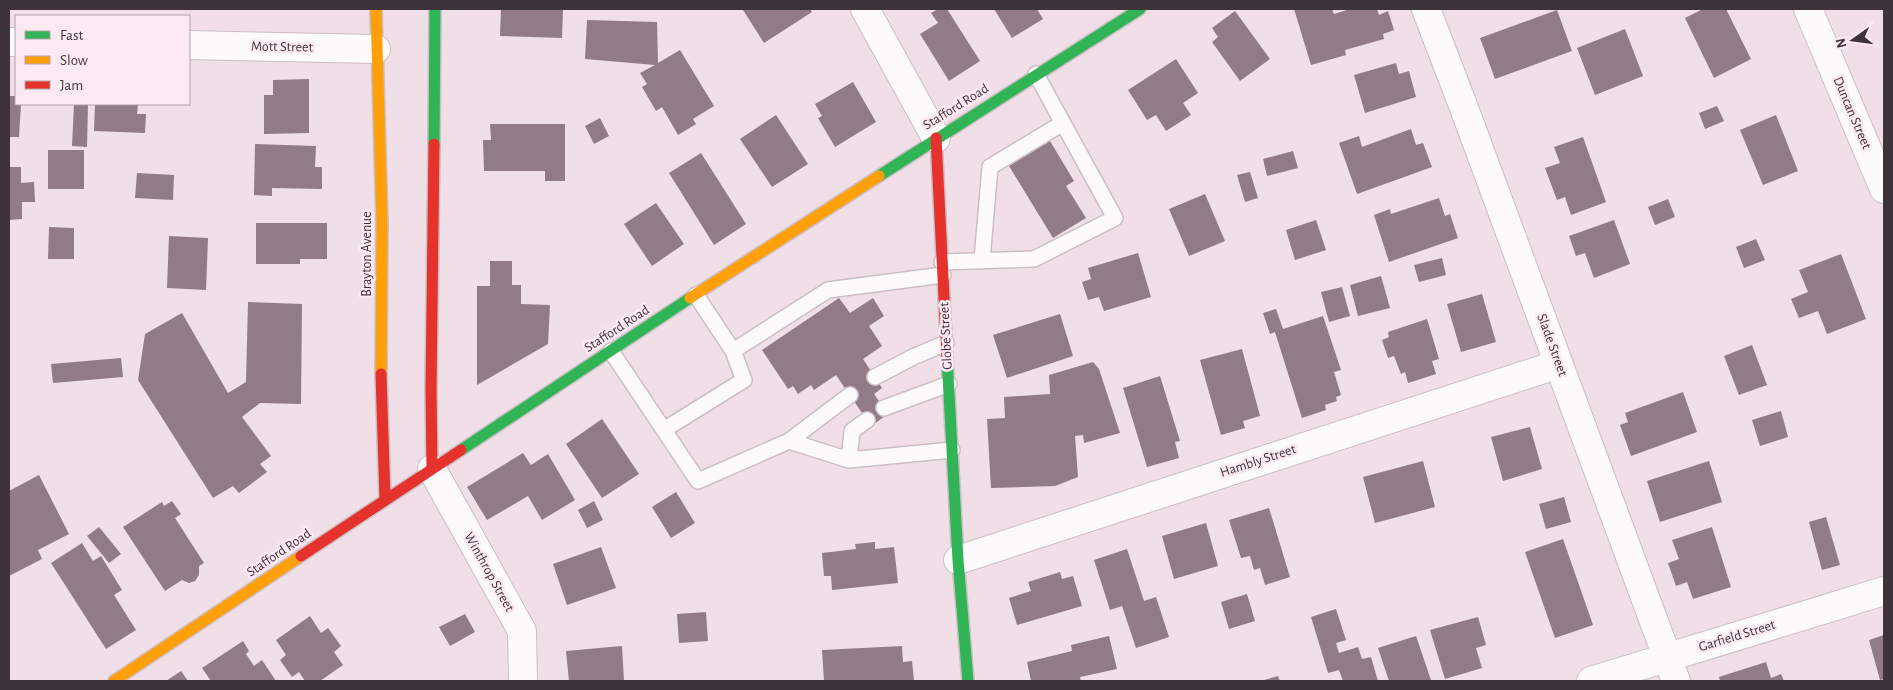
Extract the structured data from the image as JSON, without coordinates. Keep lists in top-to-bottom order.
{
  "streets": {
    "main road": ["Stafford Road", "Brayton Avenue", "Globe Street"],
    "street": [
      "Mott Street",
      "Duncan Street",
      "Slade Street",
      "Hambly Street",
      "Winthrop Street",
      "Garfield Street"
    ]
  },
  "crossings": [
    ["Mott Street", "Brayton Avenue"],
    ["Stafford Road", "Brayton Avenue"],
    ["Stafford Road", "Globe Street"],
    ["Stafford Road", "Winthrop Street"],
    ["Globe Street", "Hambly Street"],
    ["Slade Street", "Hambly Street"],
    ["Slade Street", "Garfield Street"]
  ],
  "legend": ["Fast", "Slow", "Jam"],
  "north": "left"
}
